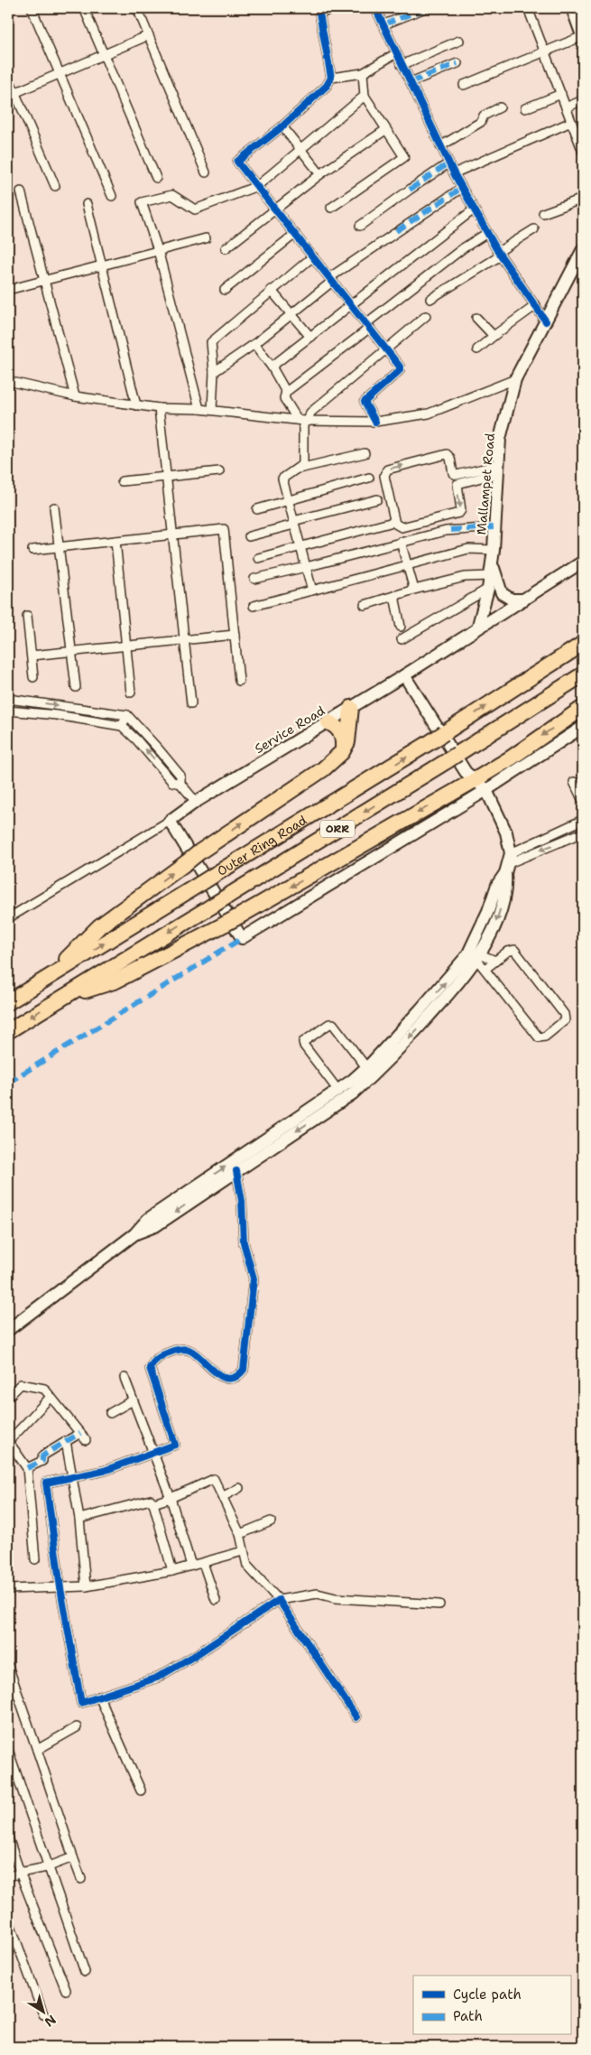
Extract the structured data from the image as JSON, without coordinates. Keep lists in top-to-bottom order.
{
  "streets": {
    "highway": ["ORR", "Outer Ring Road"],
    "main road": ["Mallampet Road", "Service Road"]
  },
  "crossings": [
    ["Mallampet Road", "Service Road"]
  ],
  "legend": ["Cycle path", "Path"],
  "north": "bottom right"
}
